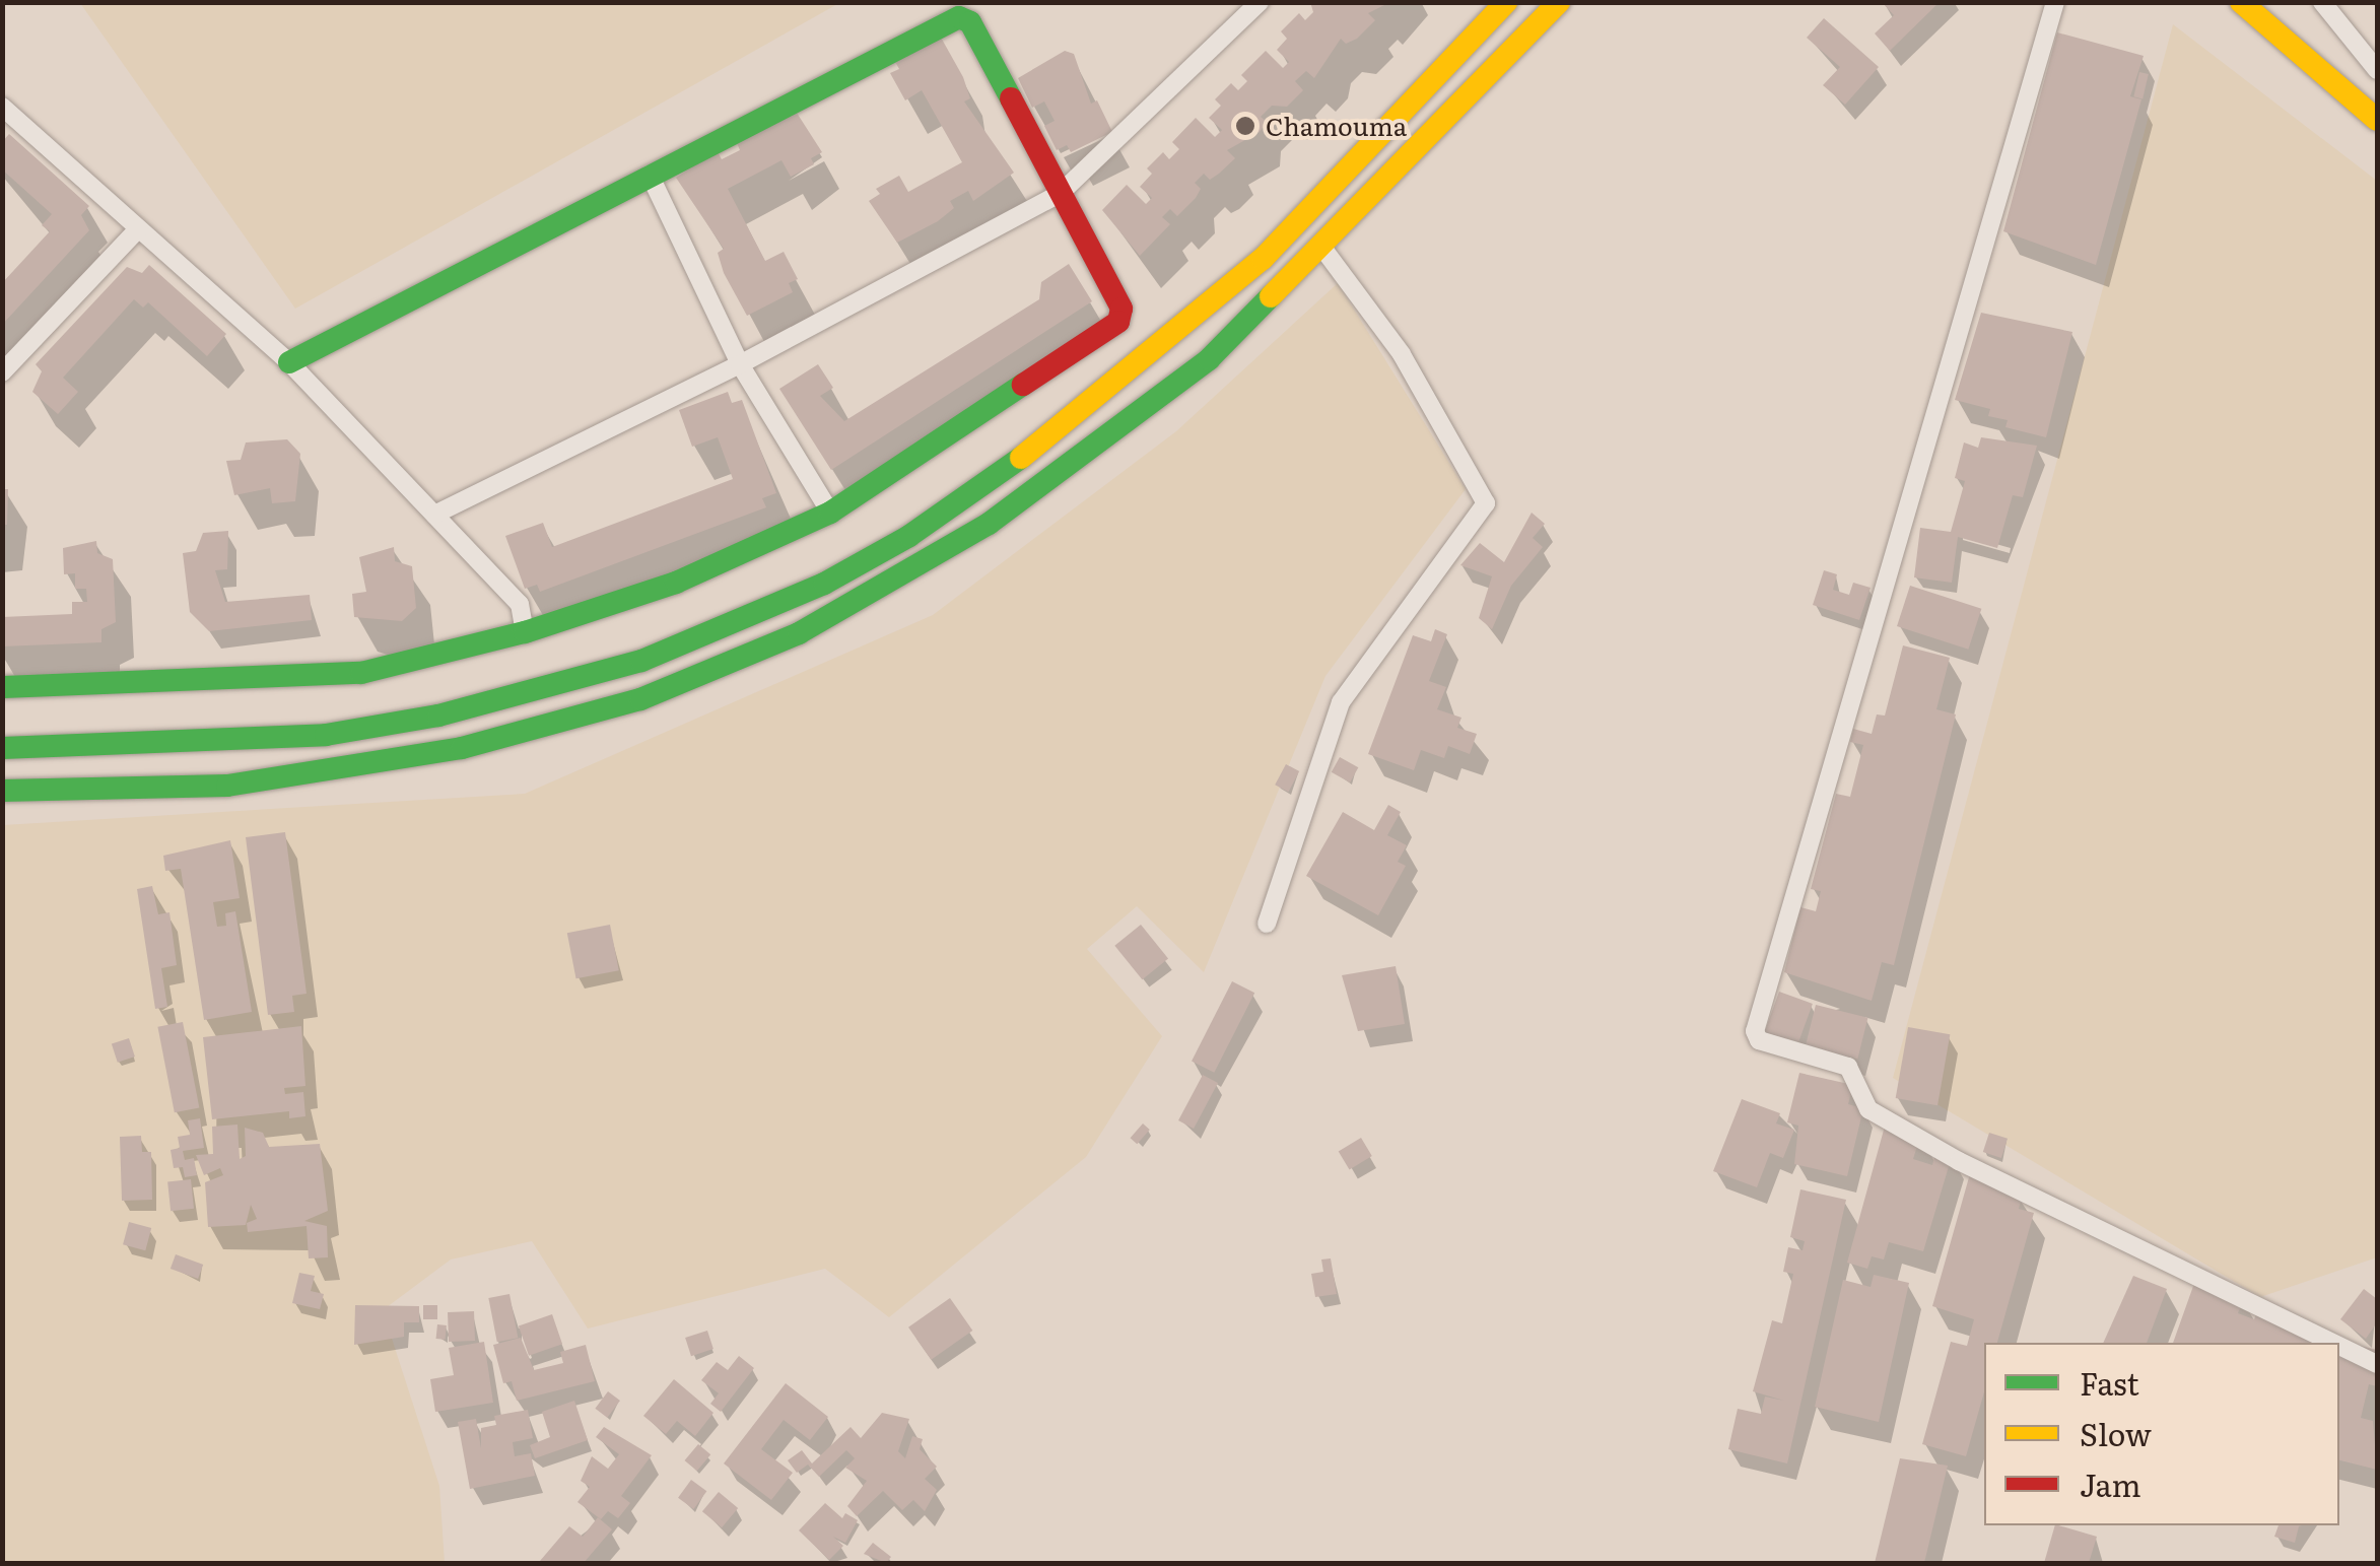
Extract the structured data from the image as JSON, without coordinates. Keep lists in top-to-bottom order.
{
  "places": ["Chamouma"],
  "legend": ["Fast", "Slow", "Jam"]
}
